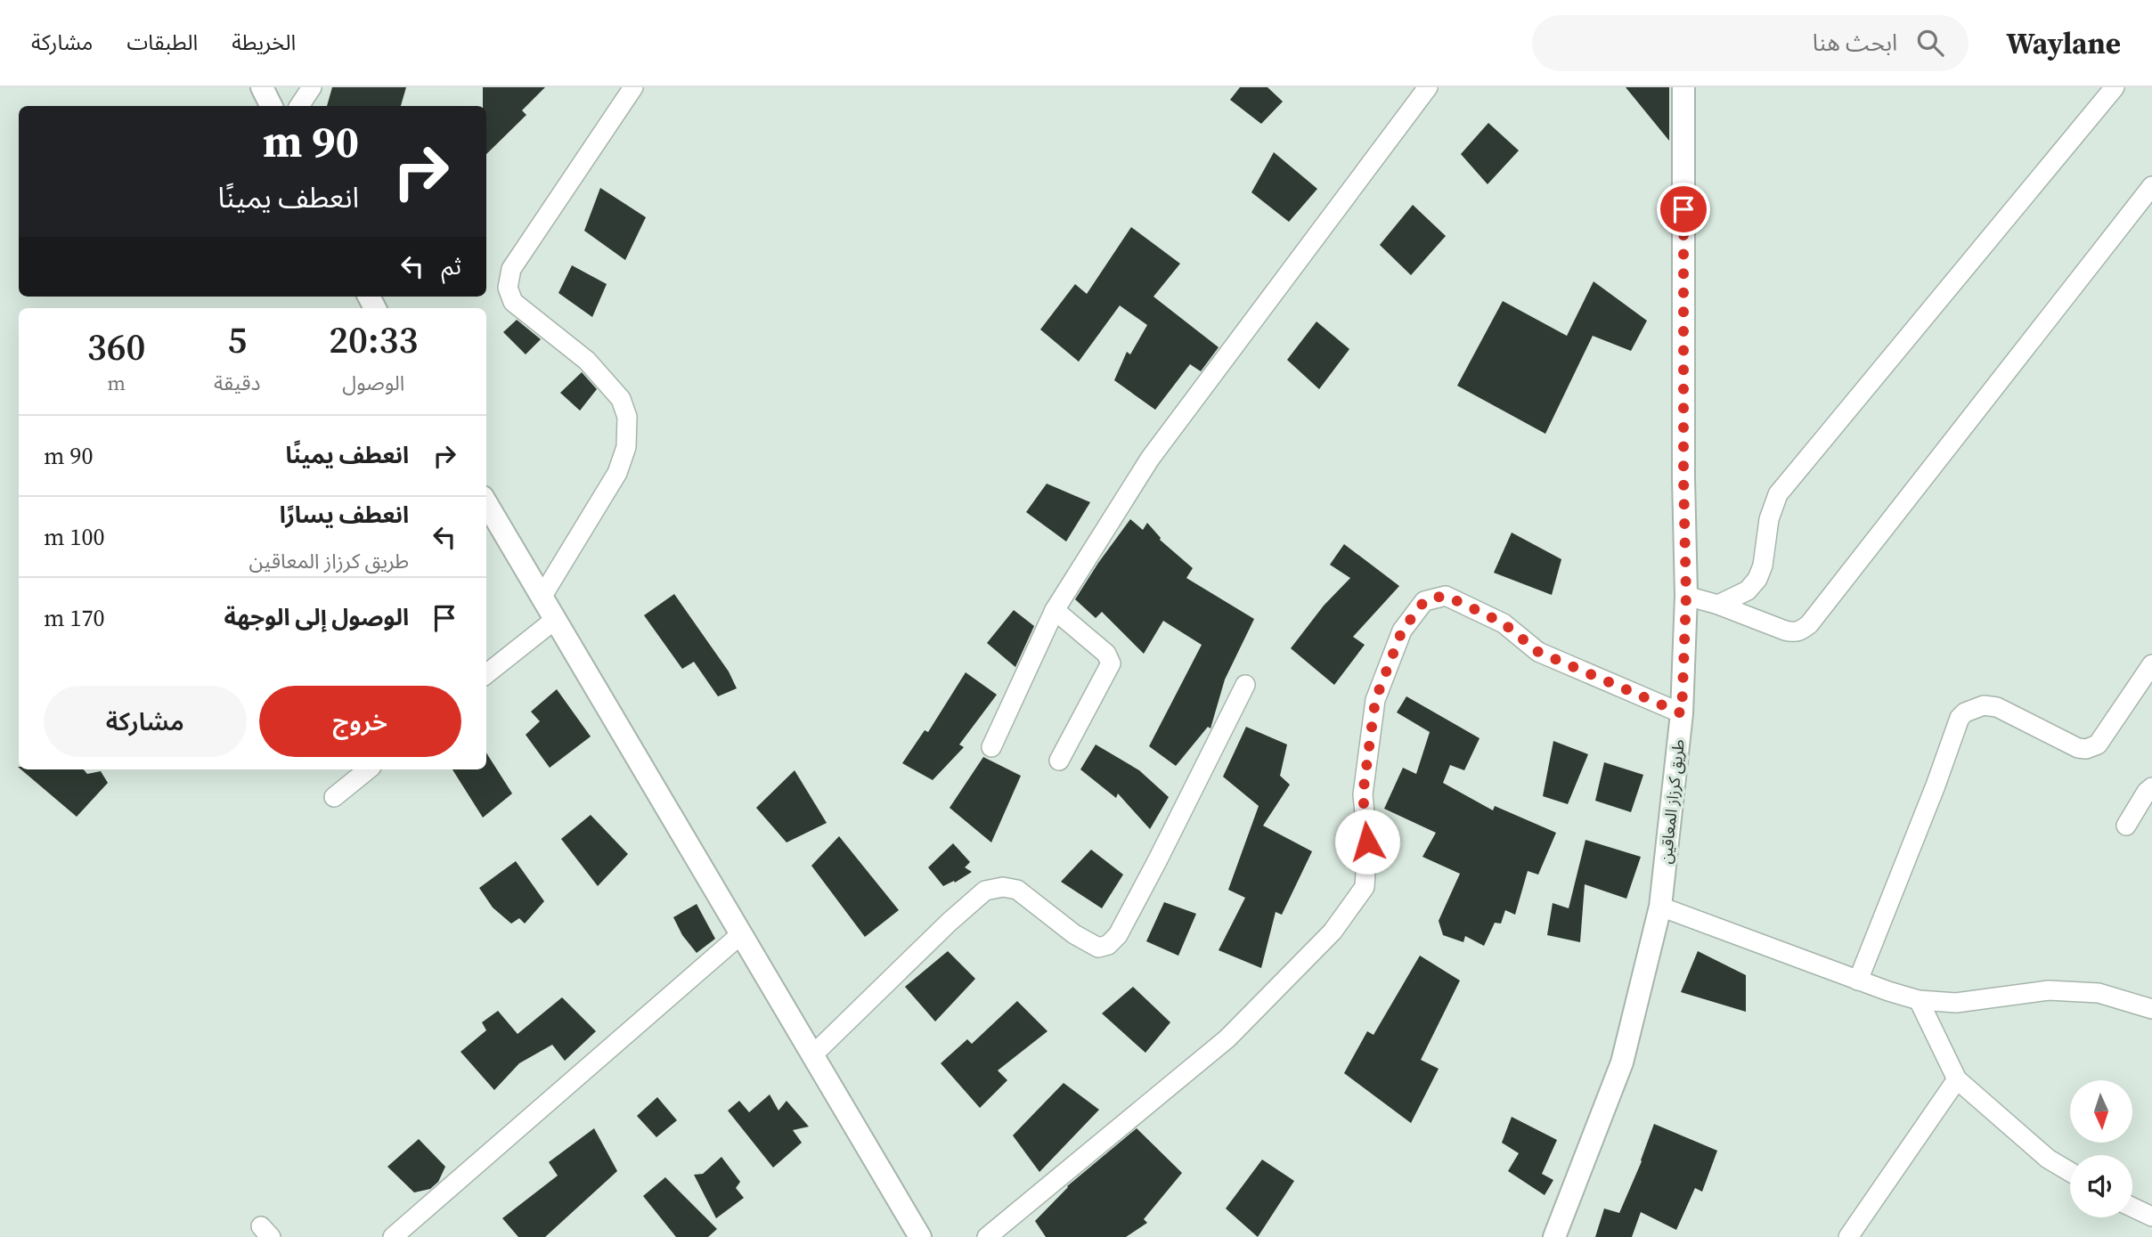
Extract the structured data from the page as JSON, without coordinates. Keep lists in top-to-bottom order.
{
  "streets": {
    "street": ["طريق كرزاز المعاقين"]
  },
  "north": "bottom",
  "page": {
    "header": "Waylane",
    "search": "ابحث هنا",
    "nav": ["الخريطة", "الطبقات", "مشاركة"],
    "turn": ["90 m", "انعطف يمينًا"],
    "then": "ثم",
    "eta": [
      "20:33",
      "الوصول",
      "5",
      "دقيقة",
      "360",
      "m"
    ],
    "list": [
      {
        "name": "انعطف يمينًا",
        "value": "90 m"
      },
      {
        "name": "انعطف يسارًا",
        "note": "طريق كرزاز المعاقين",
        "value": "100 m"
      },
      {
        "name": "الوصول إلى الوجهة",
        "value": "170 m"
      }
    ],
    "buttons": ["خروج", "مشاركة"]
  }
}
